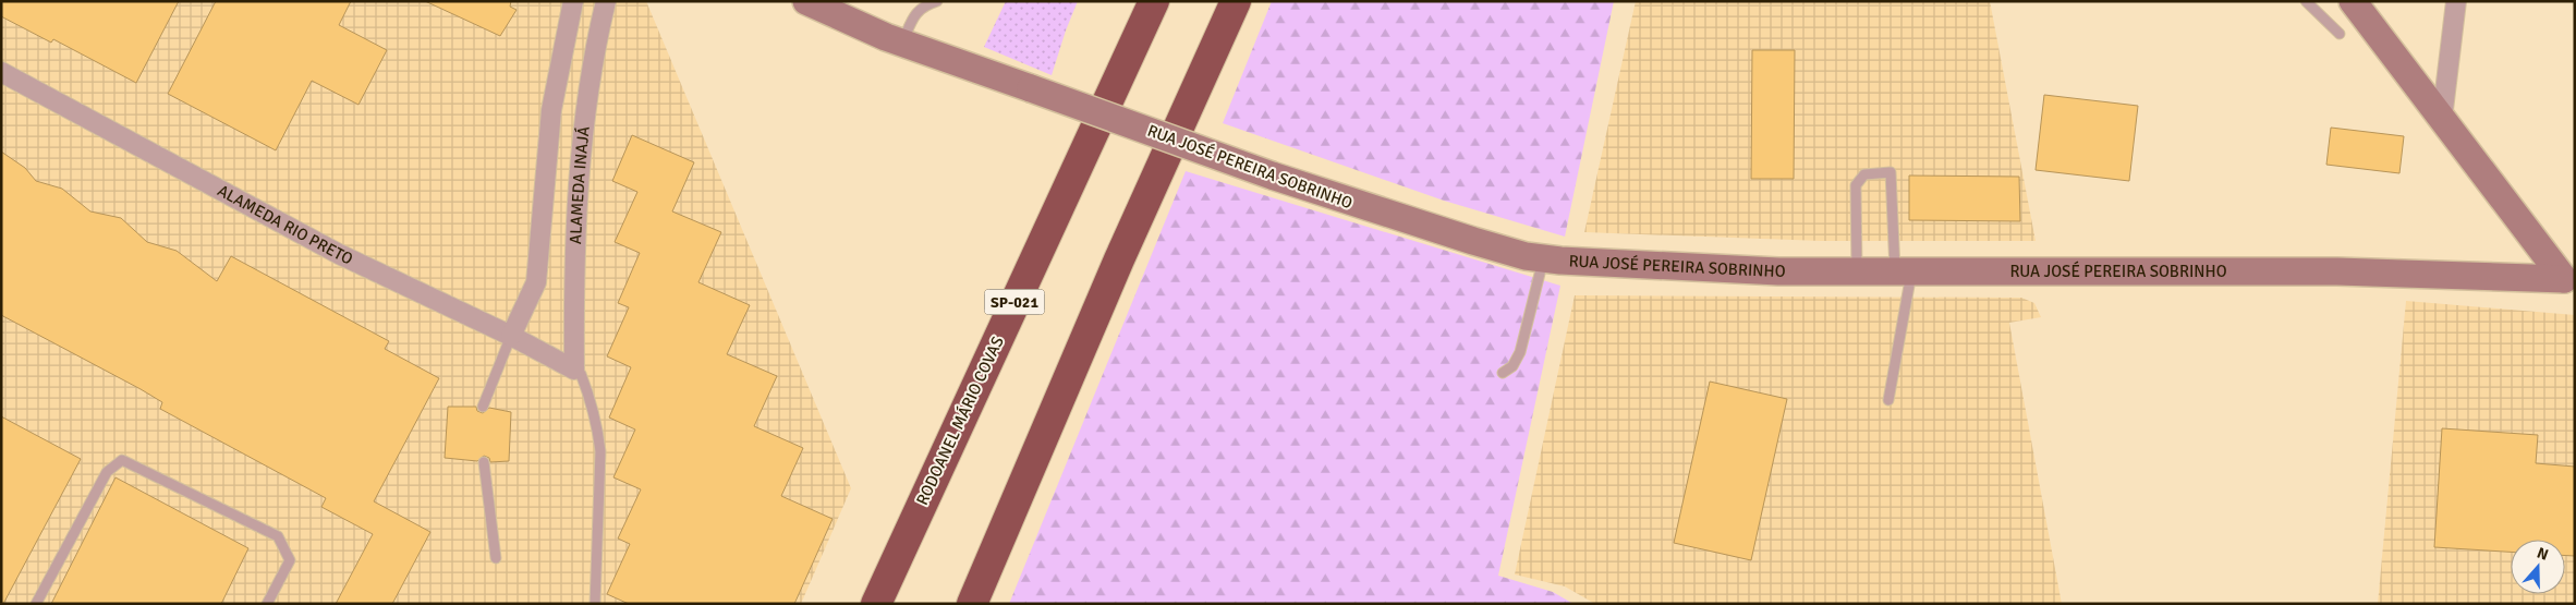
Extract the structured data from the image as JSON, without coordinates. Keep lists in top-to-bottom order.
{
  "streets": {
    "highway": ["SP-021", "RODOANEL MÁRIO COVAS"],
    "street": ["RUA JOSÉ PEREIRA SOBRINHO", "ALAMEDA INAJÁ", "ALAMEDA RIO PRETO"]
  },
  "crossings": [
    ["ALAMEDA INAJÁ", "ALAMEDA RIO PRETO"]
  ],
  "north": "top"
}
